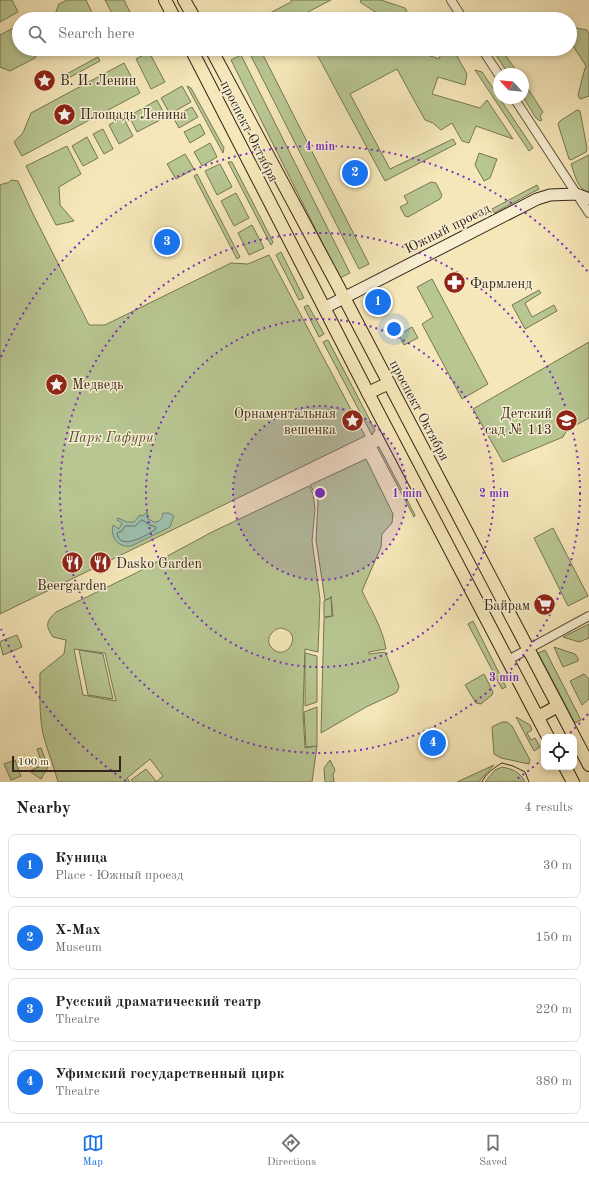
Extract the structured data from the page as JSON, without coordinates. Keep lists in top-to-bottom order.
{
  "streets": {
    "main road": ["проспект Октября"],
    "street": ["Южный проезд"]
  },
  "crossings": [
    ["проспект Октября", "Южный проезд"]
  ],
  "parks": ["Парк Гафури"],
  "places": {
    "place": [
      "В. И. Ленин",
      "Площадь Ленина",
      "Медведь",
      "Орнаментальная вешенка"
    ],
    "pharmacy": ["Фармленд"],
    "school or university": ["Детский сад № 113"],
    "restaurant": ["Beergarden", "Dasko Garden"],
    "supermarket": ["Байрам"]
  },
  "scale_bar": "100 m",
  "north": "top left",
  "page": {
    "search": "Search here",
    "pins": [
      "2",
      "3",
      "1",
      "4"
    ],
    "scale": "100 m",
    "heading": ["Nearby", "4 results"],
    "list": [
      {
        "mark": "1",
        "name": "Куница",
        "note": "Place · Южный проезд",
        "value": "30 m"
      },
      {
        "mark": "2",
        "name": "X-Max",
        "note": "Museum",
        "value": "150 m"
      },
      {
        "mark": "3",
        "name": "Русский драматический театр",
        "note": "Theatre",
        "value": "220 m"
      },
      {
        "mark": "4",
        "name": "Уфимский государственный цирк",
        "note": "Theatre",
        "value": "380 m"
      }
    ],
    "nav": ["Map", "Directions", "Saved"]
  },
  "rings": [
    "4 min",
    "1 min",
    "2 min",
    "3 min"
  ]
}
